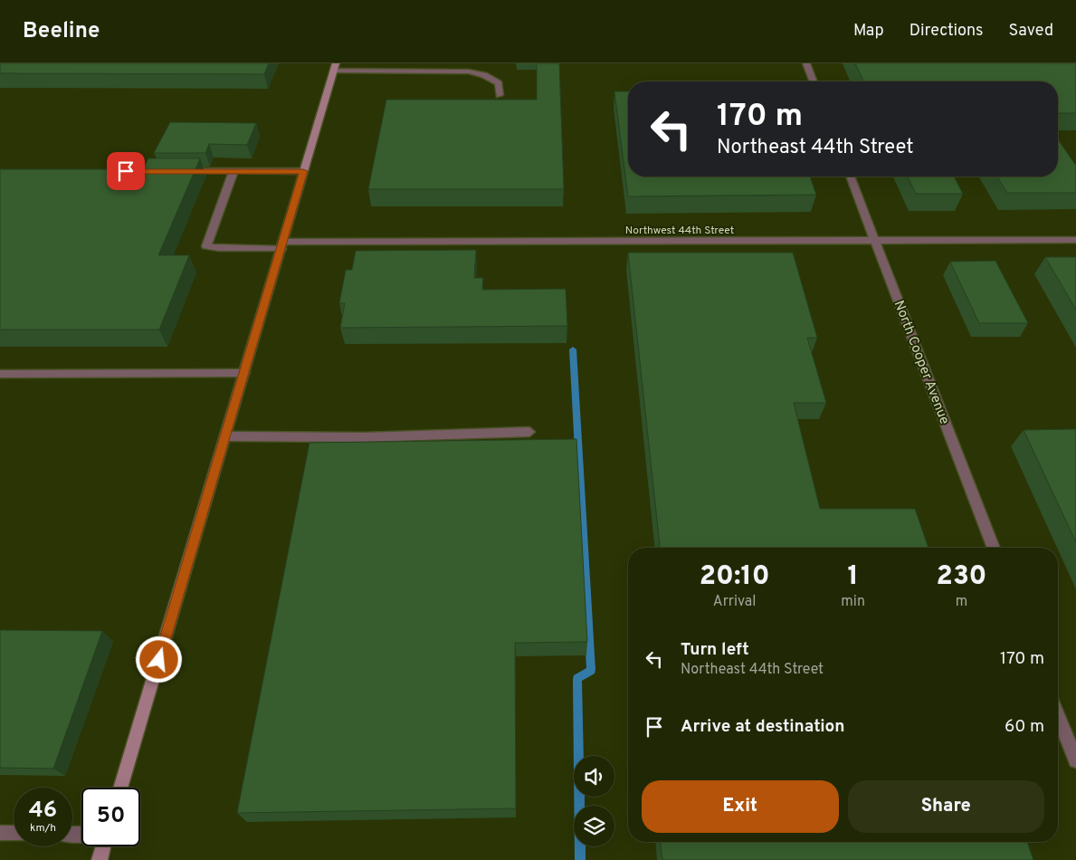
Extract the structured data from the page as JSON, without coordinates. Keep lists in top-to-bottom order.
{
  "streets": {
    "street": ["Northwest 44th Street", "North Cooper Avenue"]
  },
  "crossings": [
    ["Northwest 44th Street", "North Cooper Avenue"]
  ],
  "page": {
    "header": "Beeline",
    "nav": ["Map", "Directions", "Saved"],
    "turn": ["170 m", "Northeast 44th Street"],
    "eta": [
      "20:10",
      "Arrival",
      "1",
      "min",
      "230",
      "m"
    ],
    "list": [
      {
        "name": "Turn left",
        "note": "Northeast 44th Street",
        "value": "170 m"
      },
      {
        "name": "Arrive at destination",
        "value": "60 m"
      }
    ],
    "buttons": ["Exit", "Share"],
    "speed": "46 km/h",
    "limit": "50"
  }
}
